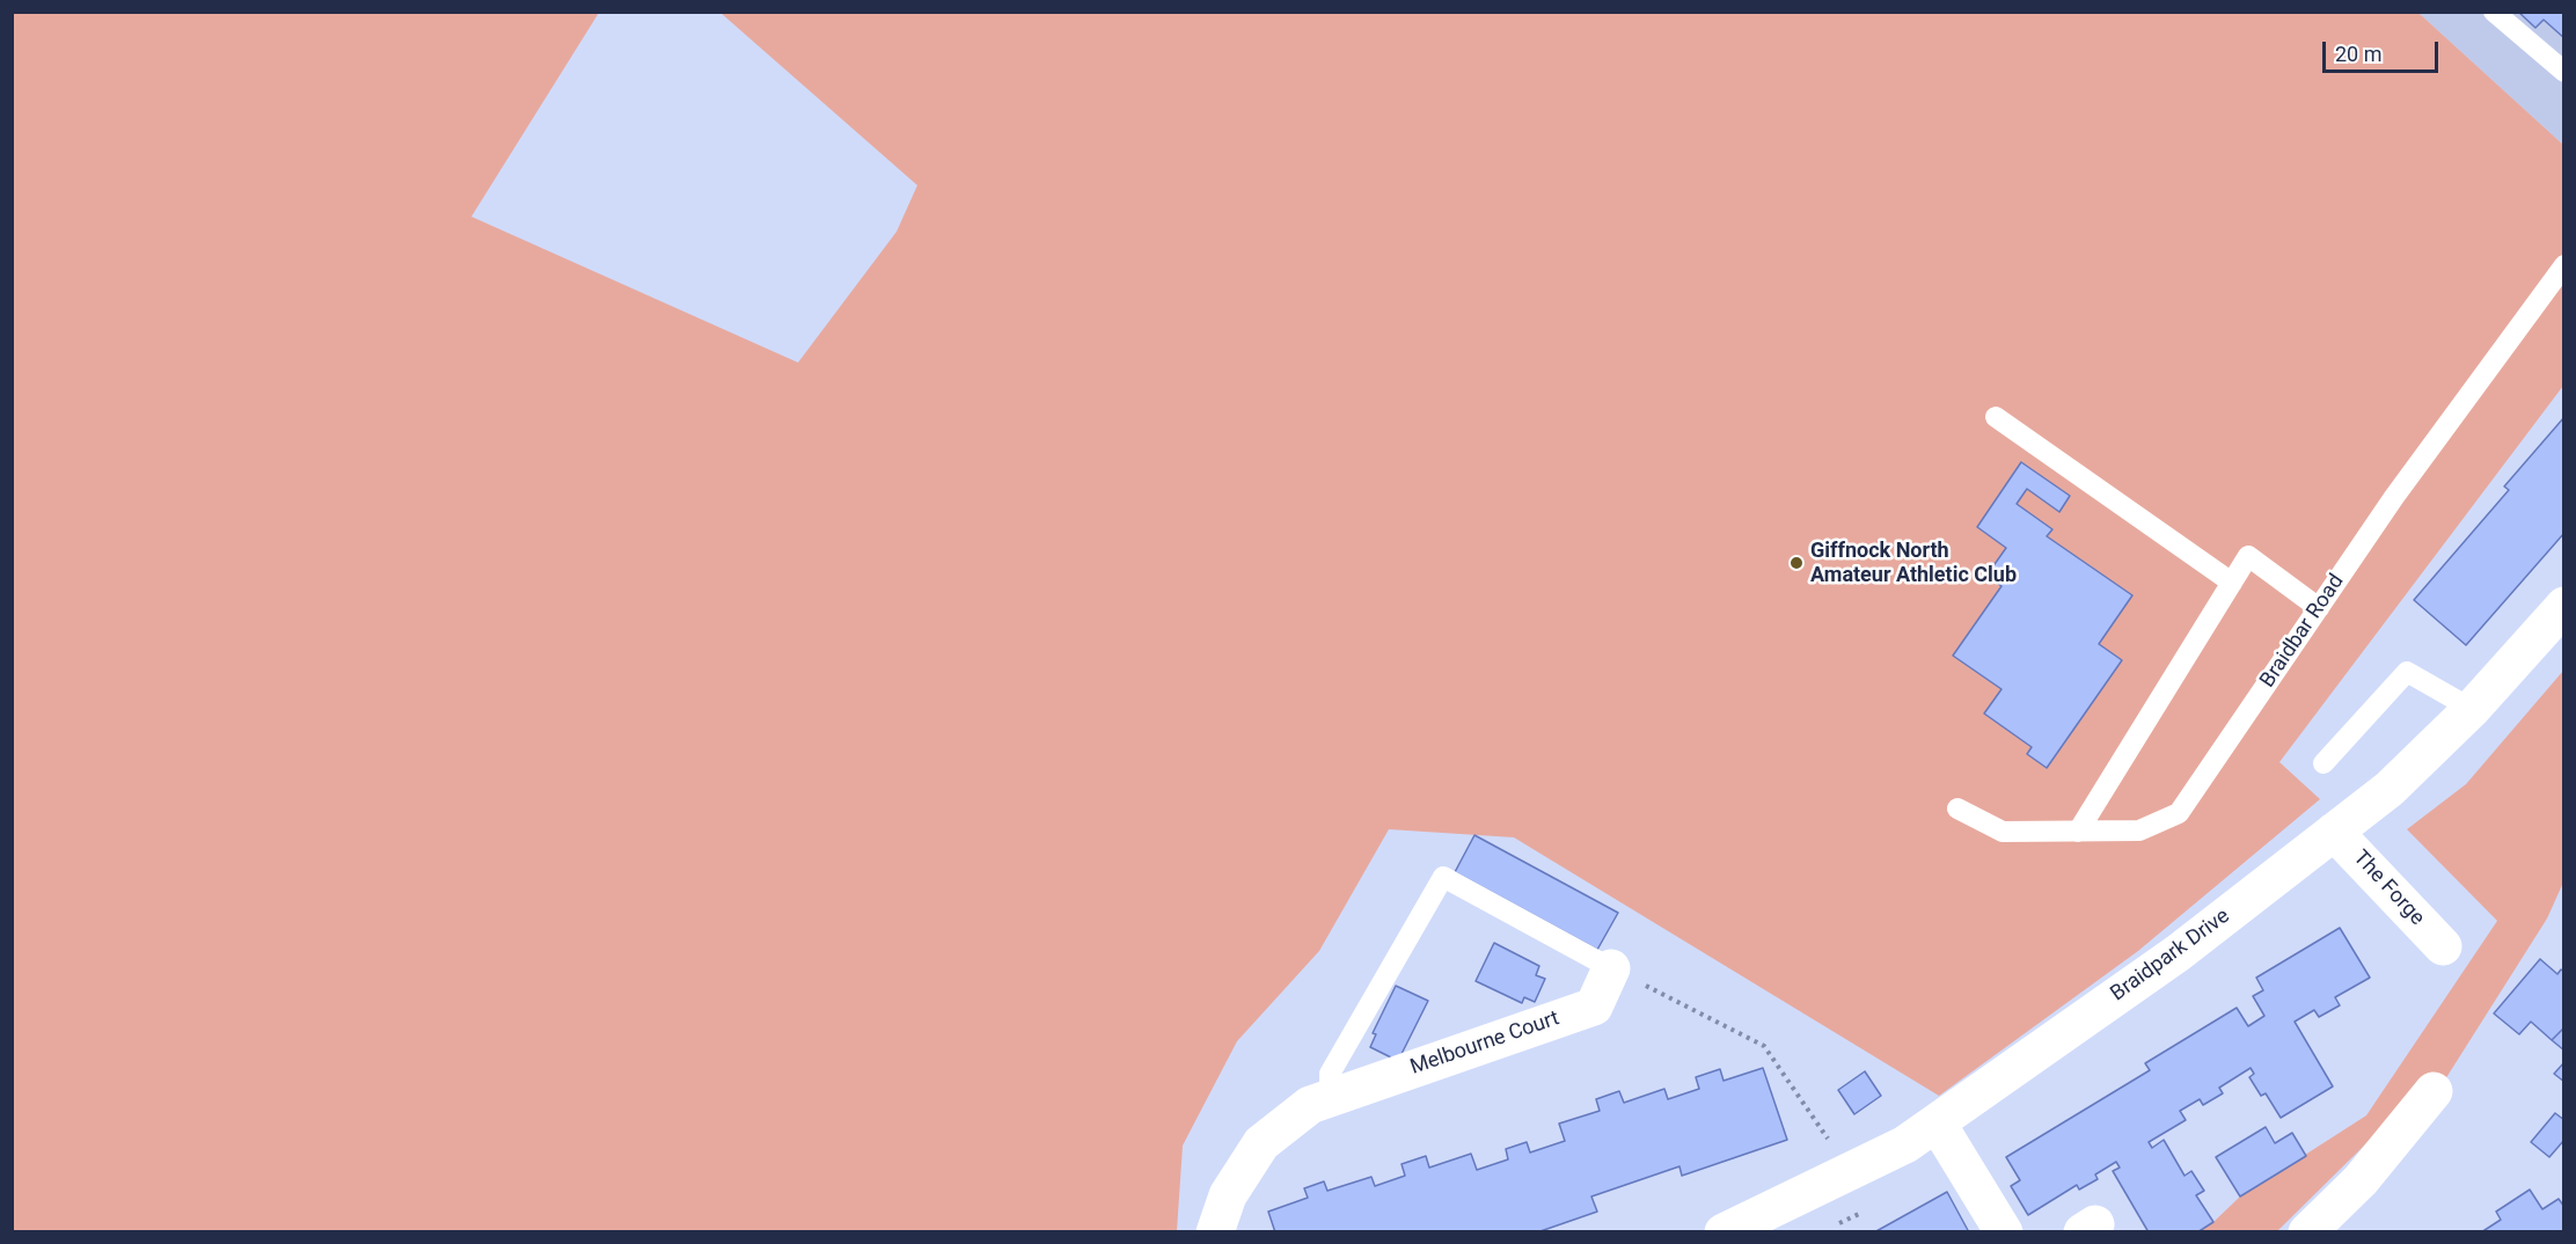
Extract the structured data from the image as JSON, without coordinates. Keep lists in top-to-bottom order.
{
  "streets": {
    "street": ["The Forge", "Braidpark Drive", "Melbourne Court"],
    "lane": ["Braidbar Road"]
  },
  "crossings": [
    ["The Forge", "Braidpark Drive"]
  ],
  "places": ["Giffnock North Amateur Athletic Club"],
  "scale_bar": "20 m"
}
